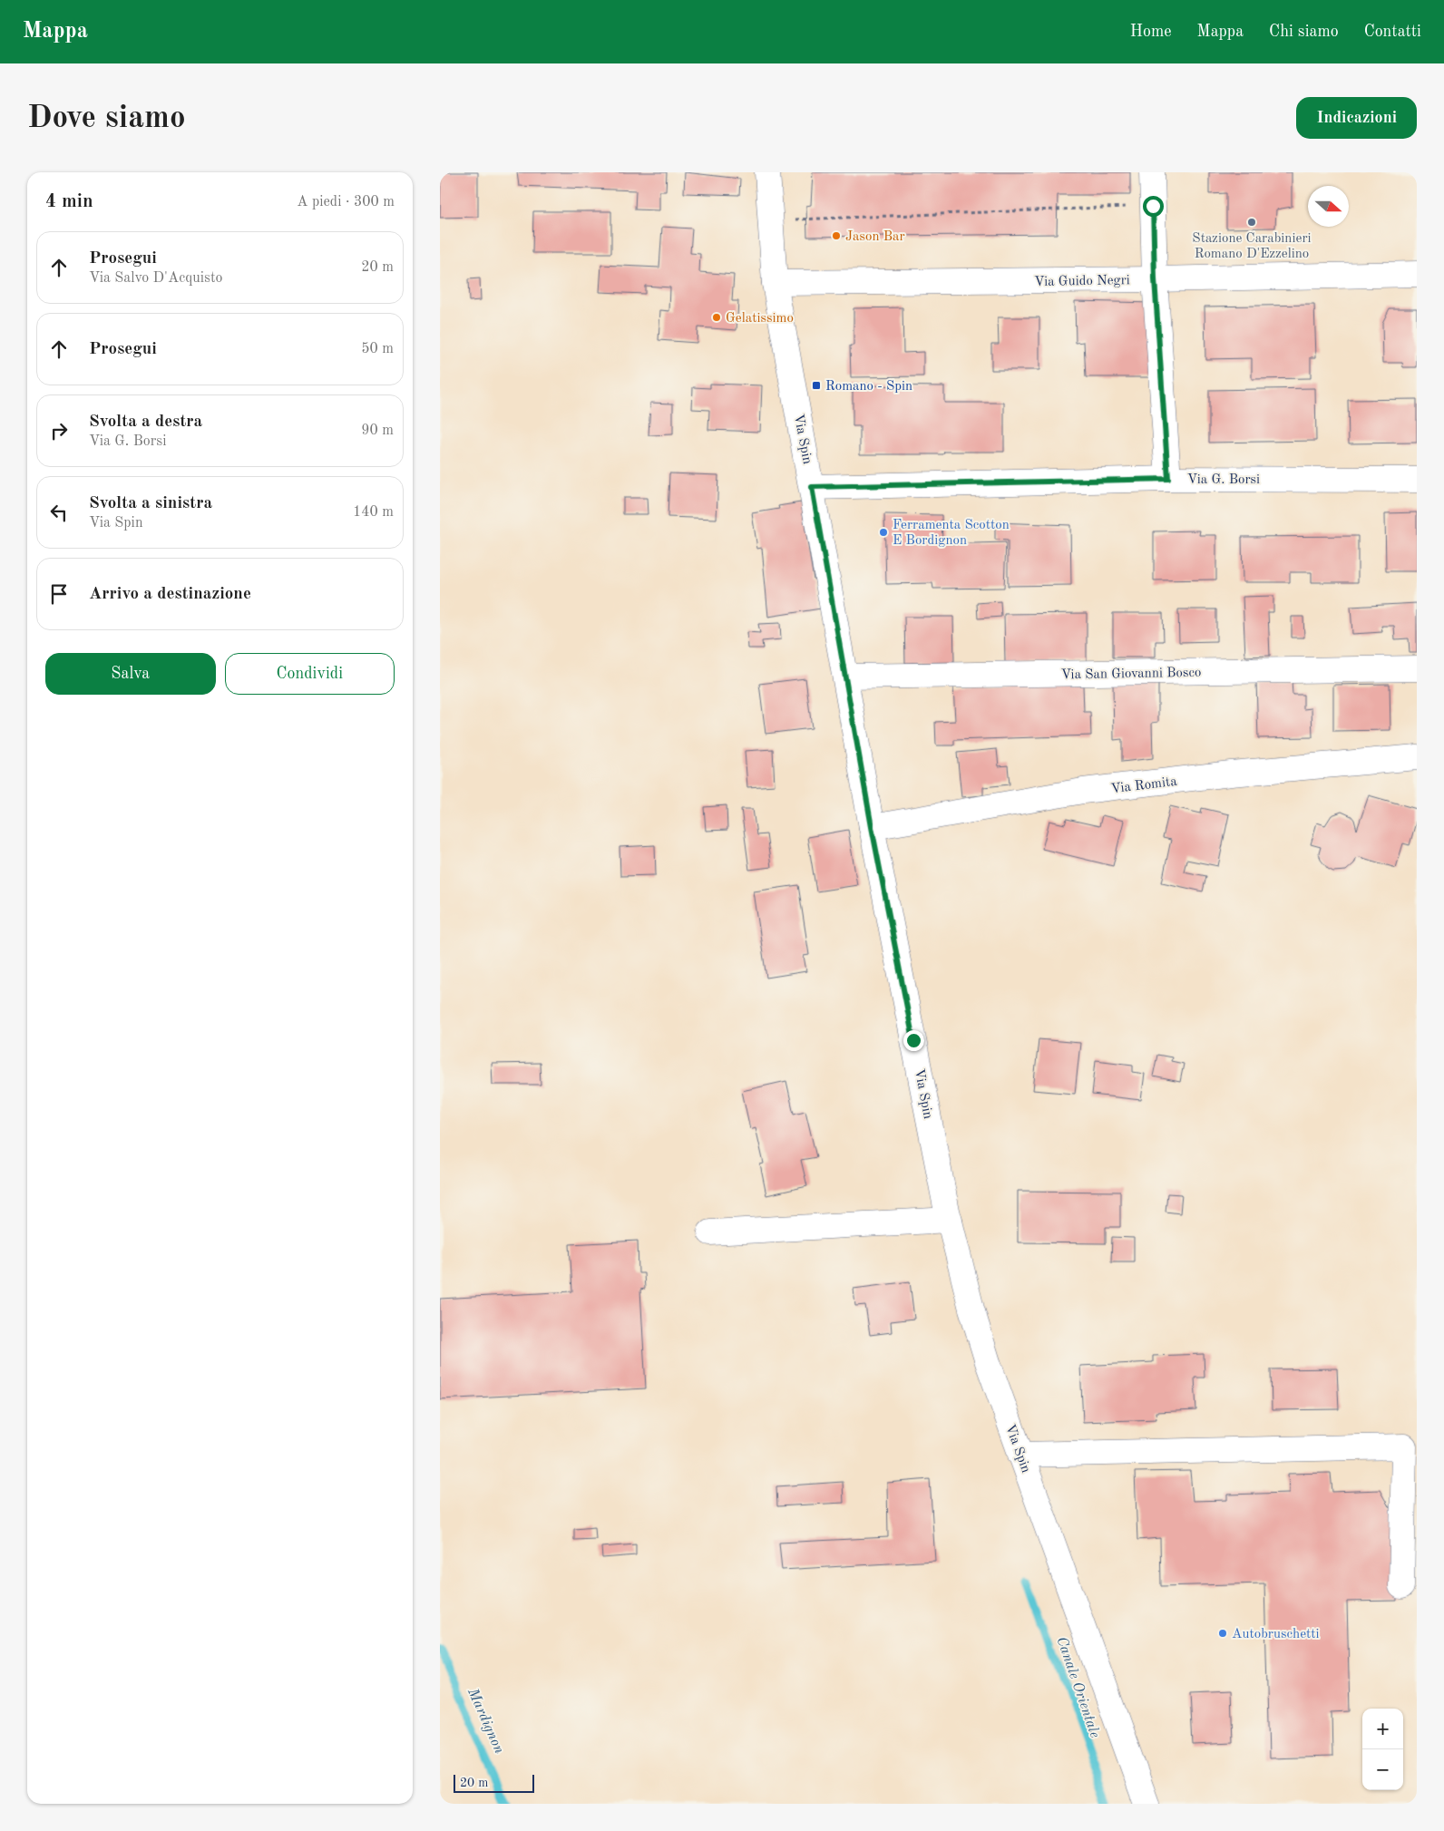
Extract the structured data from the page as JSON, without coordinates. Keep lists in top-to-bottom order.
{
  "streets": {
    "street": [
      "Via Guido Negri",
      "Via Spin",
      "Via G. Borsi",
      "Via San Giovanni Bosco",
      "Via Romita"
    ]
  },
  "crossings": [
    ["Via Guido Negri", "Via Spin"],
    ["Via Spin", "Via G. Borsi"],
    ["Via Spin", "Via San Giovanni Bosco"],
    ["Via Spin", "Via Romita"]
  ],
  "water": ["Canale Orientale", "Mardignon"],
  "places": {
    "other": [
      "Stazione Carabinieri Romano D'Ezzelino",
      "Jason Bar",
      "Gelatissimo",
      "Ferramenta Scotton E Bordignon",
      "Autobruschetti"
    ],
    "transit": ["Romano - Spin"]
  },
  "scale_bar": "20 m",
  "north": "right",
  "page": {
    "header": "Mappa",
    "nav": [
      "Home",
      "Mappa",
      "Chi siamo",
      "Contatti"
    ],
    "buttons": [
      "Indicazioni",
      ["Salva", "Condividi"]
    ],
    "title": "Dove siamo",
    "heading": ["4 min", "A piedi · 300 m"],
    "list": [
      ["Prosegui", "Via Salvo D'Acquisto", "20 m"],
      ["Prosegui", "50 m"],
      ["Svolta a destra", "Via G. Borsi", "90 m"],
      ["Svolta a sinistra", "Via Spin", "140 m"],
      "Arrivo a destinazione"
    ],
    "map_buttons": ["+", "−"],
    "scale": "20 m"
  }
}
